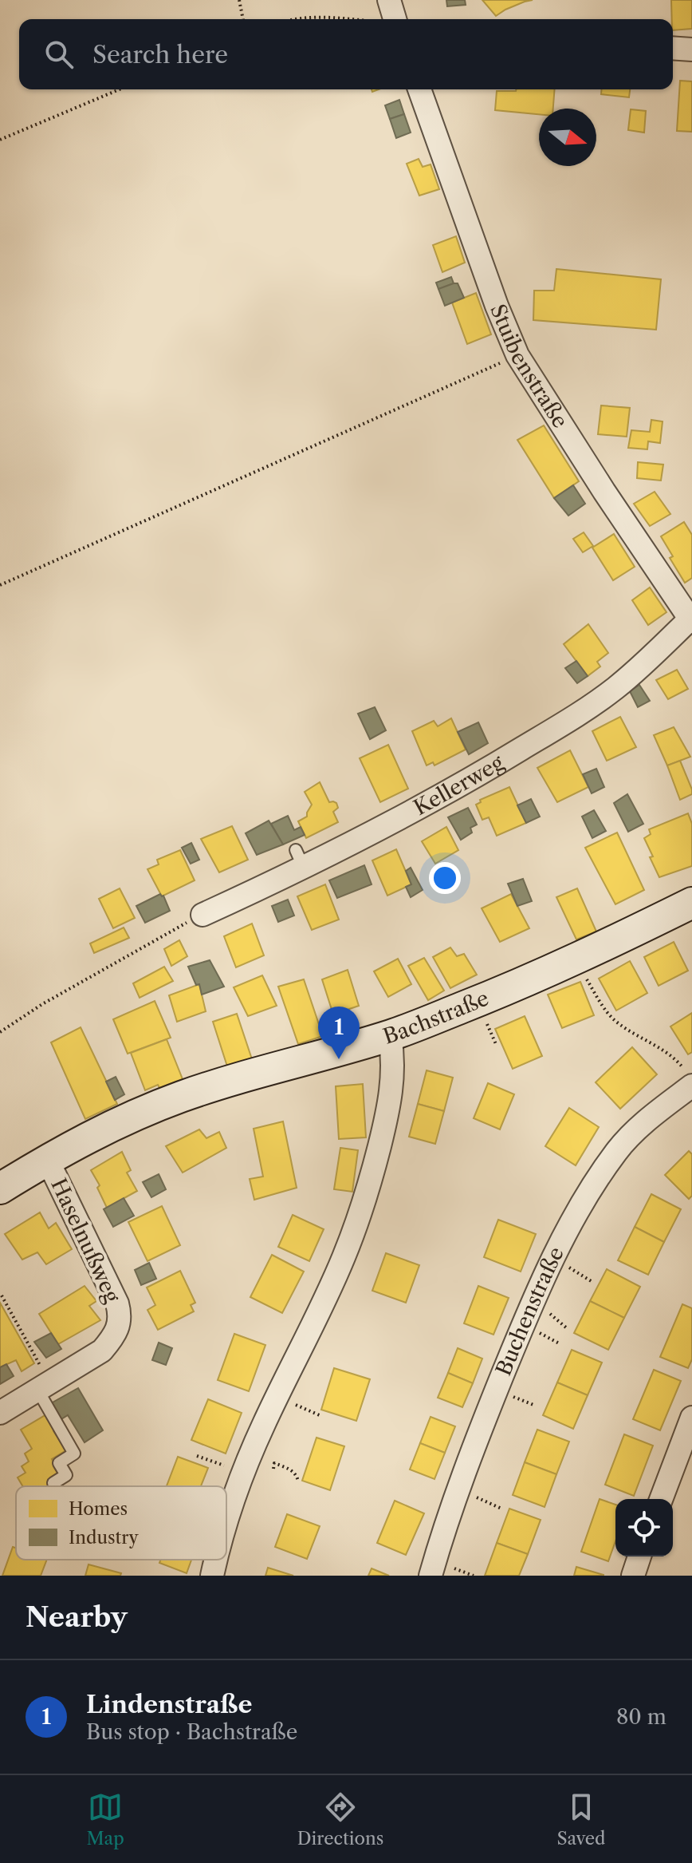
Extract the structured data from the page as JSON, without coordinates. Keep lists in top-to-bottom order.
{
  "streets": {
    "street": [
      "Stuibenstraße",
      "Kellerweg",
      "Bachstraße",
      "Haselnußweg",
      "Buchenstraße"
    ]
  },
  "crossings": [
    ["Stuibenstraße", "Kellerweg"],
    ["Bachstraße", "Haselnußweg"]
  ],
  "legend": ["Homes", "Industry"],
  "north": "right",
  "page": {
    "search": "Search here",
    "pins": "1",
    "heading": "Nearby",
    "list": [
      {
        "mark": "1",
        "name": "Lindenstraße",
        "note": "Bus stop · Bachstraße",
        "value": "80 m"
      }
    ],
    "nav": ["Map", "Directions", "Saved"]
  }
}
